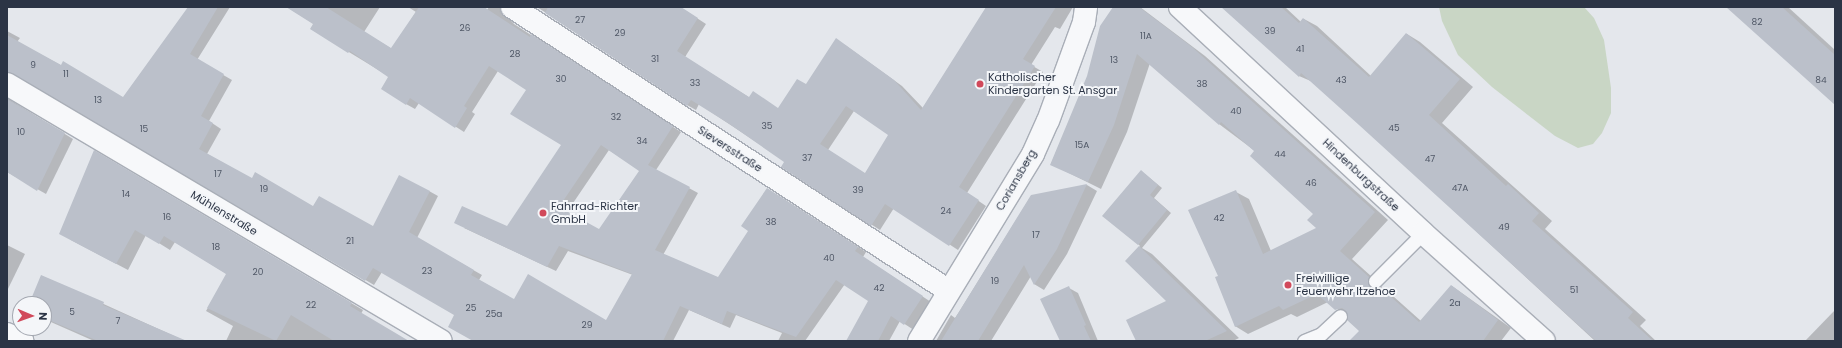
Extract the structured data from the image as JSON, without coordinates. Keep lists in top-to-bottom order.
{
  "streets": {
    "street": [
      "Sieversstraße",
      "Hindenburgstraße",
      "Coriansberg",
      "Mühlenstraße"
    ]
  },
  "crossings": [
    ["Sieversstraße", "Coriansberg"]
  ],
  "places": ["Katholischer Kindergarten St. Ansgar", "Fahrrad-Richter GmbH", "Freiwillige Feuerwehr Itzehoe"],
  "house_numbers": [
    "27",
    "82",
    "26",
    "39",
    "29",
    "11A",
    "41",
    "28",
    "31",
    "13",
    "9",
    "11",
    "30",
    "43",
    "84",
    "33",
    "38",
    "13",
    "40",
    "32",
    "35",
    "45",
    "15",
    "10",
    "34",
    "15A",
    "44",
    "37",
    "47",
    "17",
    "46",
    "47A",
    "19",
    "39",
    "14",
    "24",
    "16",
    "42",
    "38",
    "49",
    "17",
    "21",
    "18",
    "40",
    "23",
    "20",
    "19",
    "42",
    "51",
    "2a",
    "22",
    "25",
    "5",
    "25a",
    "7",
    "29"
  ],
  "north": "right"
}
